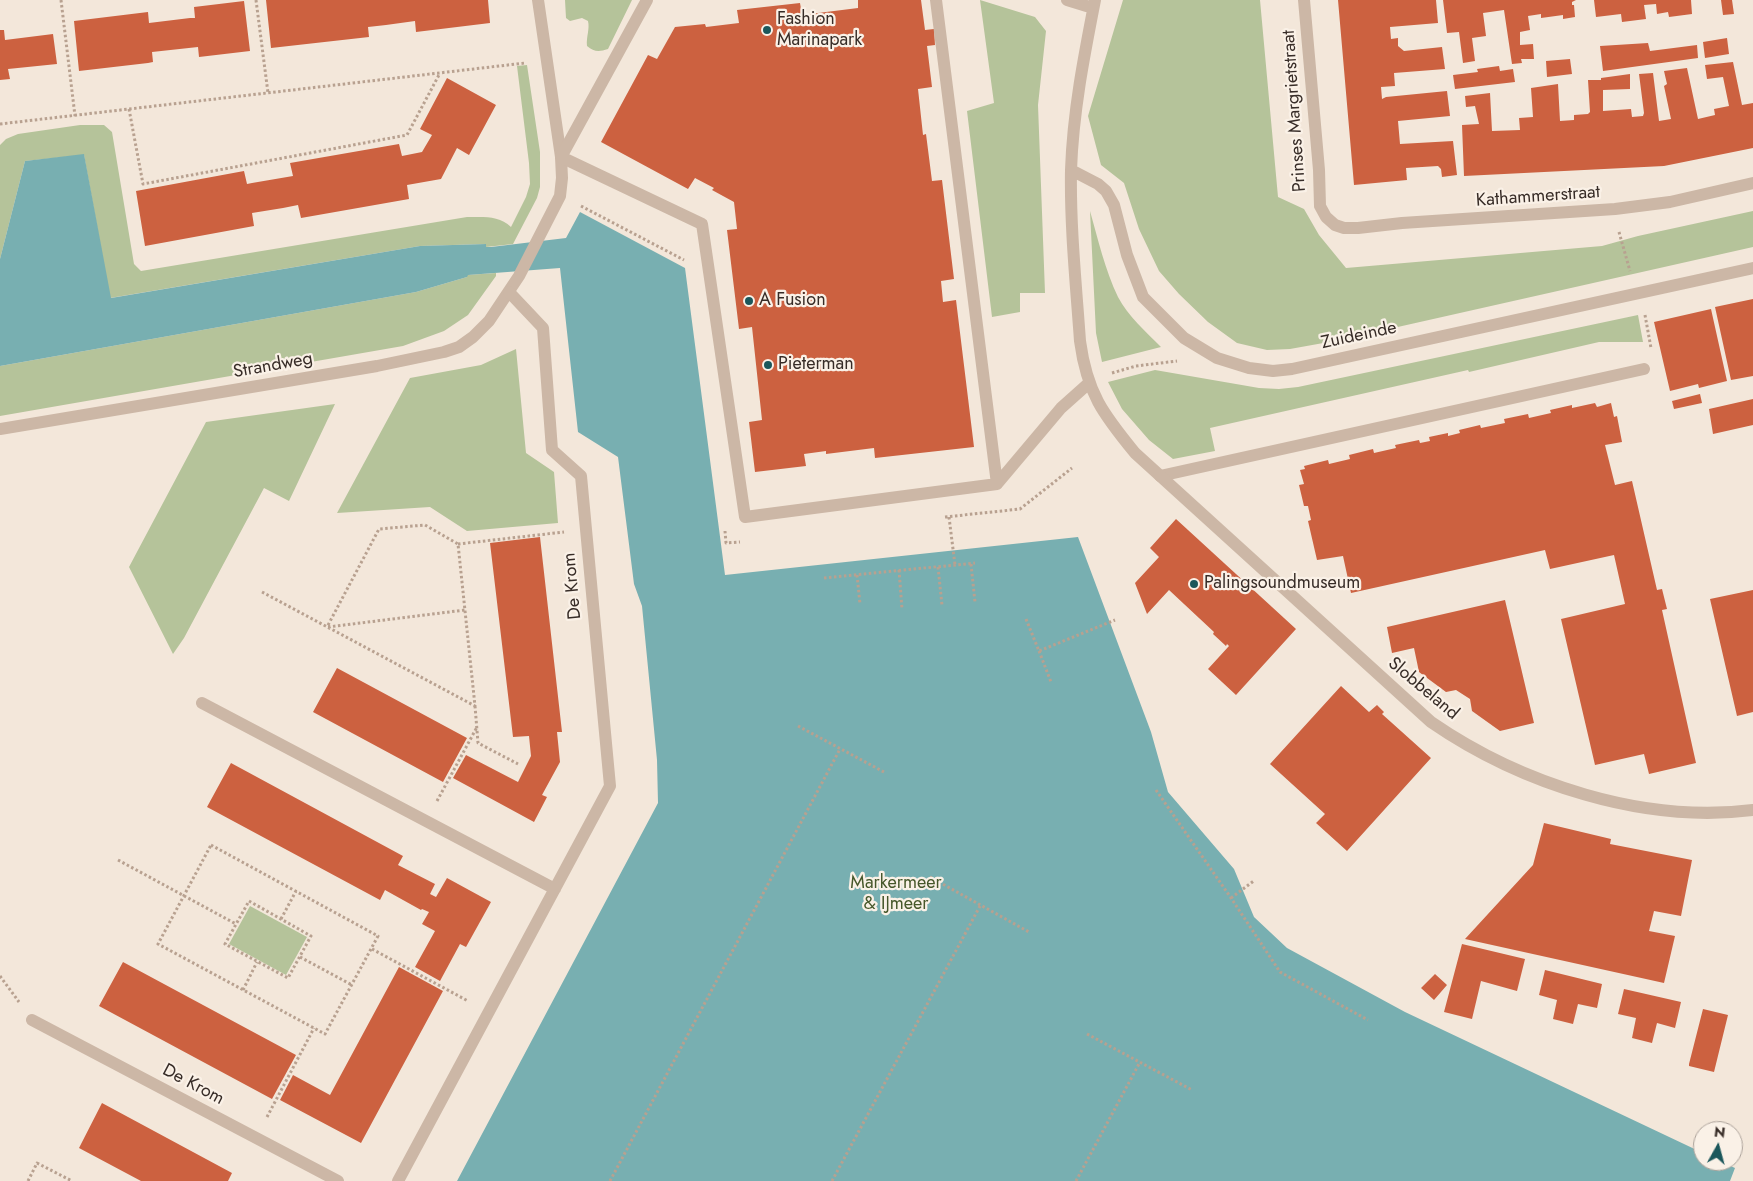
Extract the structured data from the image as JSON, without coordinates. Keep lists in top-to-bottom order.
{
  "streets": {
    "street": [
      "Prinses Margrietstraat",
      "Kathammerstraat",
      "Zuideinde",
      "Strandweg",
      "De Krom",
      "Slobbeland"
    ]
  },
  "crossings": [
    ["Prinses Margrietstraat", "Kathammerstraat"],
    ["Zuideinde", "Slobbeland"],
    ["Strandweg", "De Krom"]
  ],
  "parks": ["Markermeer & IJmeer"],
  "places": [
    "Fashion Marinapark",
    "A Fusion",
    "Pieterman",
    "Palingsoundmuseum"
  ],
  "north": "top"
}
